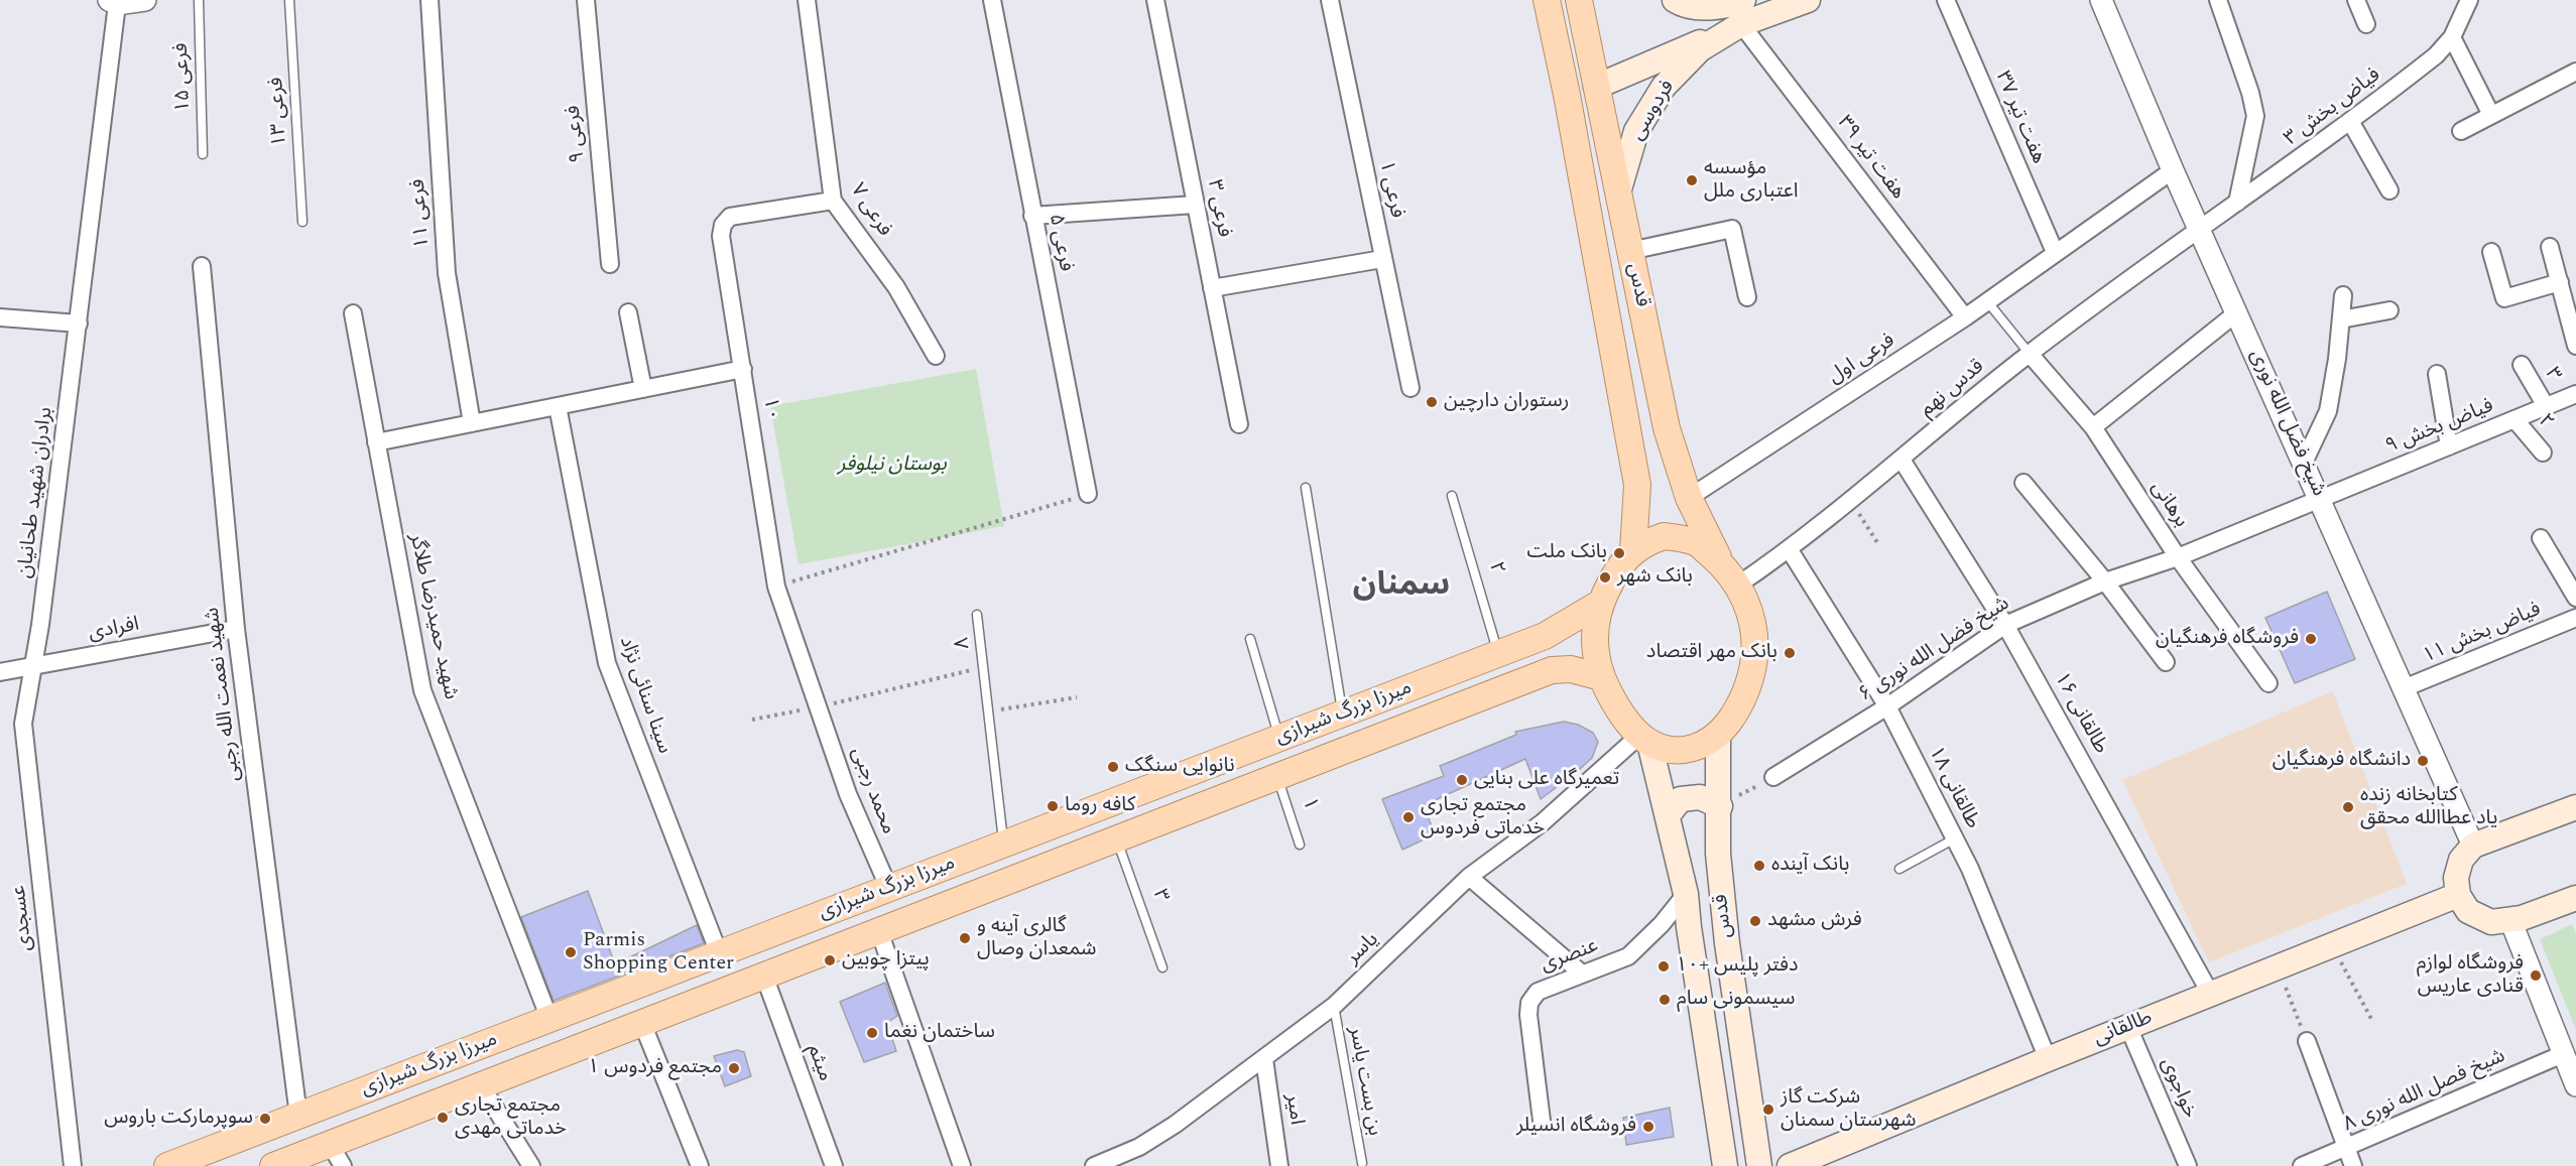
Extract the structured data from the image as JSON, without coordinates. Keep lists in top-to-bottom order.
{
  "streets": {
    "main road": [
      "فردوسی",
      "قدس",
      "میرزا بزرگ شیرازی",
      "طالقانی"
    ],
    "street": [
      "فیاض بخش ۳",
      "هفت تیر ۳۷",
      "فرعی ۹",
      "هفت تیر ۳۹",
      "فرعی ۱",
      "فرعی ۳",
      "فرعی ۷",
      "فرعی ۱۱",
      "فرعی ۵",
      "فرعی اول",
      "۳",
      "قدس نهم",
      "۱۰",
      "۲",
      "شیخ فضل الله نوری",
      "فیاض بخش ۹",
      "برادران شهید طحانیان",
      "برهانی",
      "شهید حمیدرضا طلاگر",
      "افرادی",
      "فیاض بخش ۱۱",
      "شیخ فضل الله نوری ۶",
      "شهید نعمت الله رجبی",
      "سینا سنائی نژاد",
      "طالقانی ۱۶",
      "طالقانی ۱۸",
      "محمد رجبی",
      "عسجدی",
      "یاسر",
      "عنصری",
      "میثم",
      "خواجوی",
      "شیخ فصل الله نوری ۸",
      "امیر"
    ],
    "lane": [
      "فرعی ۱۵",
      "فرعی ۱۳",
      "۸",
      "۱",
      "بن بست یاسر"
    ]
  },
  "crossings": [
    ["فیاض بخش ۳", "قدس نهم"],
    ["فیاض بخش ۳", "شیخ فضل الله نوری"],
    ["فردوسی", "هفت تیر ۳۹"],
    ["فردوسی", "قدس"],
    ["هفت تیر ۳۷", "فرعی اول"],
    ["هفت تیر ۳۹", "فرعی اول"],
    ["فرعی ۷", "۱۰"],
    ["قدس", "فرعی اول"],
    ["قدس", "قدس نهم"],
    ["قدس", "میرزا بزرگ شیرازی"],
    ["قدس", "یاسر"],
    ["قدس", "عنصری"],
    ["فرعی اول", "شیخ فضل الله نوری"],
    ["۳", "فیاض بخش ۹"],
    ["۳", "میرزا بزرگ شیرازی"],
    ["قدس نهم", "شیخ فضل الله نوری"],
    ["قدس نهم", "برهانی"],
    ["قدس نهم", "میرزا بزرگ شیرازی"],
    ["قدس نهم", "طالقانی ۱۶"],
    ["قدس نهم", "طالقانی ۱۸"],
    ["قدس نهم", "یاسر"],
    ["۱۰", "محمد رجبی"],
    ["۲", "فیاض بخش ۹"],
    ["۲", "میرزا بزرگ شیرازی"],
    ["شیخ فضل الله نوری", "فیاض بخش ۹"],
    ["شیخ فضل الله نوری", "فیاض بخش ۱۱"],
    ["شیخ فضل الله نوری", "شیخ فضل الله نوری ۶"],
    ["فیاض بخش ۹", "شیخ فضل الله نوری ۶"],
    ["برادران شهید طحانیان", "افرادی"],
    ["برادران شهید طحانیان", "عسجدی"],
    ["برهانی", "شیخ فضل الله نوری ۶"],
    ["شهید حمیدرضا طلاگر", "میرزا بزرگ شیرازی"],
    ["افرادی", "شهید نعمت الله رجبی"],
    ["افرادی", "عسجدی"],
    ["۸", "میرزا بزرگ شیرازی"],
    ["شیخ فضل الله نوری ۶", "طالقانی ۱۶"],
    ["شیخ فضل الله نوری ۶", "طالقانی ۱۸"],
    ["شهید نعمت الله رجبی", "میرزا بزرگ شیرازی"],
    ["سینا سنائی نژاد", "میرزا بزرگ شیرازی"],
    ["میرزا بزرگ شیرازی", "محمد رجبی"],
    ["میرزا بزرگ شیرازی", "۱"],
    ["میرزا بزرگ شیرازی", "یاسر"],
    ["میرزا بزرگ شیرازی", "میثم"],
    ["طالقانی ۱۶", "طالقانی"],
    ["طالقانی ۱۸", "طالقانی"],
    ["یاسر", "بن بست یاسر"],
    ["یاسر", "امیر"],
    ["طالقانی", "خواجوی"]
  ],
  "districts": ["سمنان"],
  "parks": ["بوستان نیلوفر"],
  "places": [
    "مؤسسه اعتباری ملل",
    "رستوران دارچین",
    "بانک ملت",
    "بانک شهر",
    "فروشگاه فرهنگیان",
    "بانک مهر اقتصاد",
    "دانشگاه فرهنگیان",
    "نانوایی سنگک",
    "تعمیرگاه علی بنایی",
    "کافه روما",
    "کتابخانه زنده یاد عطاالله محقق",
    "مجتمع تجاری خدماتی فردوس",
    "بانک آینده",
    "فرش مشهد",
    "گالری آینه و شمعدان وصال",
    "Parmis Shopping Center",
    "پیتزا چوبین",
    "دفتر پلیس +۱۰",
    "فروشگاه لوازم قنادی عاریس",
    "سیسمونی سام",
    "ساختمان نغما",
    "مجتمع فردوس ۱",
    "شرکت گاز شهرستان سمنان",
    "مجتمع تجاری خدماتی مهدی",
    "سوپرمارکت باروس",
    "فروشگاه انسیلر"
  ]
}
